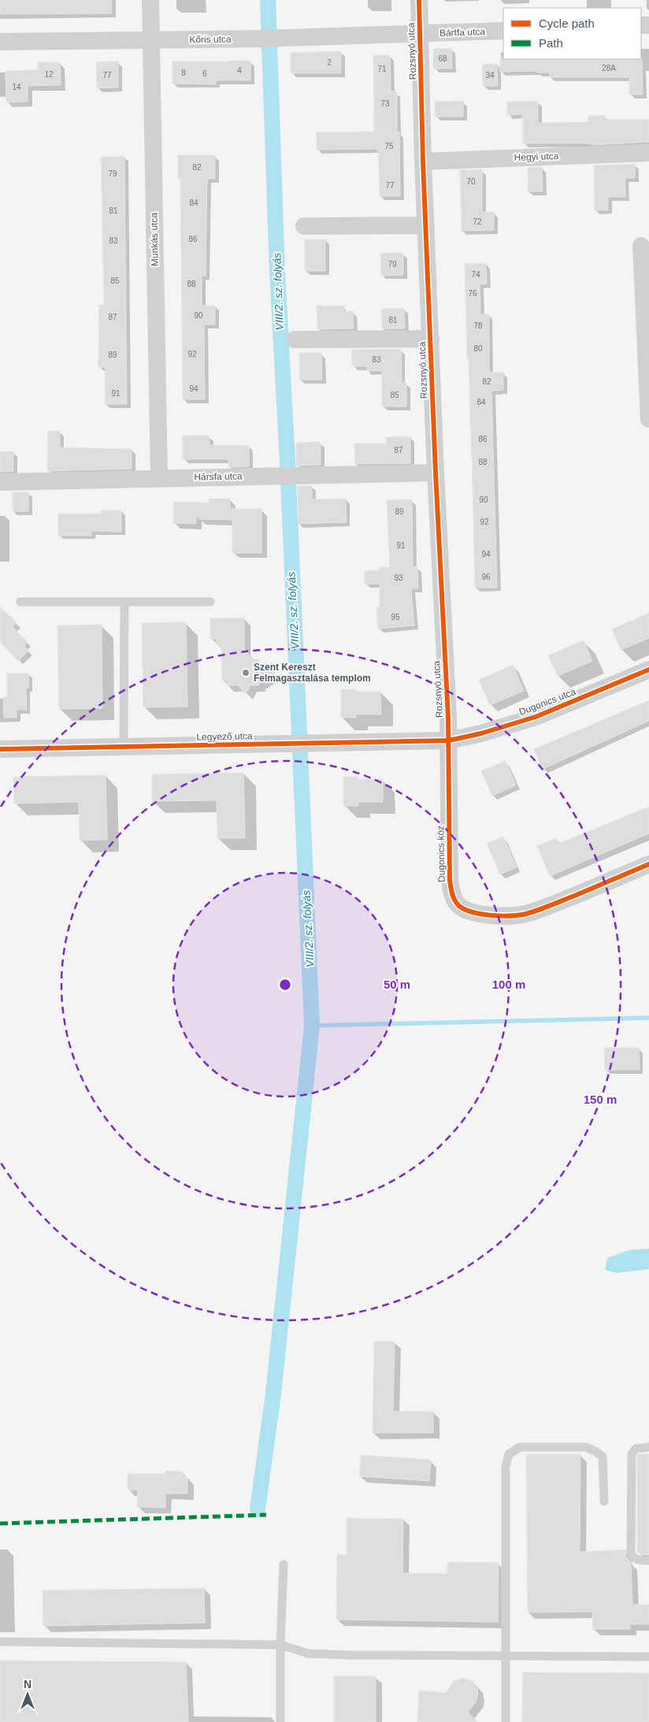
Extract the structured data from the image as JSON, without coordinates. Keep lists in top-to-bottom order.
{
  "streets": {
    "street": [
      "Bártfa utca",
      "Kőris utca",
      "Rozsnyó utca",
      "Hegyi utca",
      "Munkás utca",
      "Hársfa utca",
      "Dugonics utca",
      "Legyező utca",
      "Dugonics köz"
    ]
  },
  "crossings": [
    ["Bártfa utca", "Kőris utca"],
    ["Bártfa utca", "Rozsnyó utca"],
    ["Kőris utca", "Rozsnyó utca"],
    ["Kőris utca", "Munkás utca"],
    ["Rozsnyó utca", "Hegyi utca"],
    ["Rozsnyó utca", "Hársfa utca"],
    ["Rozsnyó utca", "Dugonics utca"],
    ["Rozsnyó utca", "Legyező utca"],
    ["Rozsnyó utca", "Dugonics köz"],
    ["Munkás utca", "Hársfa utca"],
    ["Dugonics utca", "Legyező utca"],
    ["Dugonics utca", "Dugonics köz"],
    ["Legyező utca", "Dugonics köz"]
  ],
  "water": ["VIII/2. sz. folyás"],
  "places": ["Szent Kereszt Felmagasztalása templom"],
  "house_numbers": [
    "68",
    "2",
    "28A",
    "71",
    "4",
    "8",
    "6",
    "12",
    "77",
    "34",
    "14",
    "73",
    "75",
    "82",
    "79",
    "70",
    "77",
    "84",
    "81",
    "72",
    "86",
    "83",
    "79",
    "74",
    "85",
    "88",
    "76",
    "90",
    "87",
    "81",
    "78",
    "80",
    "92",
    "89",
    "83",
    "82",
    "94",
    "91",
    "85",
    "84",
    "86",
    "87",
    "88",
    "90",
    "89",
    "92",
    "91",
    "94",
    "96",
    "93",
    "95"
  ],
  "legend": ["Cycle path", "Path"],
  "north": "top",
  "rings": ["50 m", "100 m", "150 m"]
}
